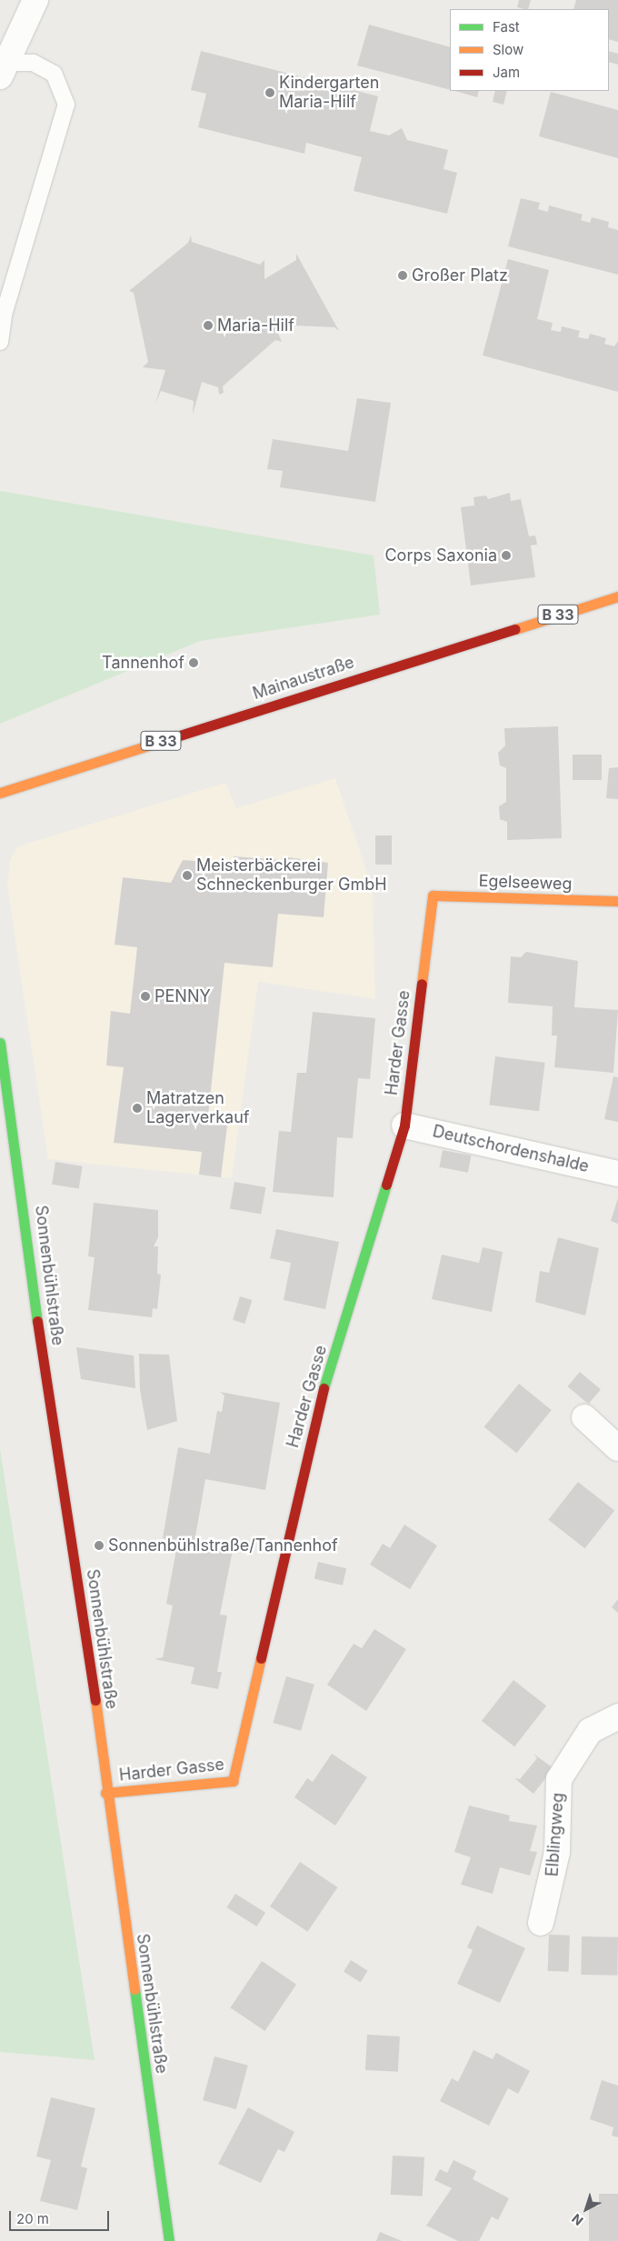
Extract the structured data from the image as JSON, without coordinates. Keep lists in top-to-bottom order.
{
  "streets": {
    "street": [
      "B 33",
      "Mainaustraße",
      "Egelseeweg",
      "Harder Gasse",
      "Deutschordenshalde",
      "Sonnenbühlstraße",
      "Elblingweg"
    ]
  },
  "crossings": [
    ["Egelseeweg", "Harder Gasse"],
    ["Harder Gasse", "Deutschordenshalde"],
    ["Harder Gasse", "Sonnenbühlstraße"]
  ],
  "places": [
    "Kindergarten Maria-Hilf",
    "Großer Platz",
    "Maria-Hilf",
    "Corps Saxonia",
    "Tannenhof",
    "Meisterbäckerei Schneckenburger GmbH",
    "PENNY",
    "Matratzen Lagerverkauf",
    "Sonnenbühlstraße/Tannenhof"
  ],
  "legend": ["Fast", "Slow", "Jam"],
  "scale_bar": "20 m",
  "north": "bottom left"
}
